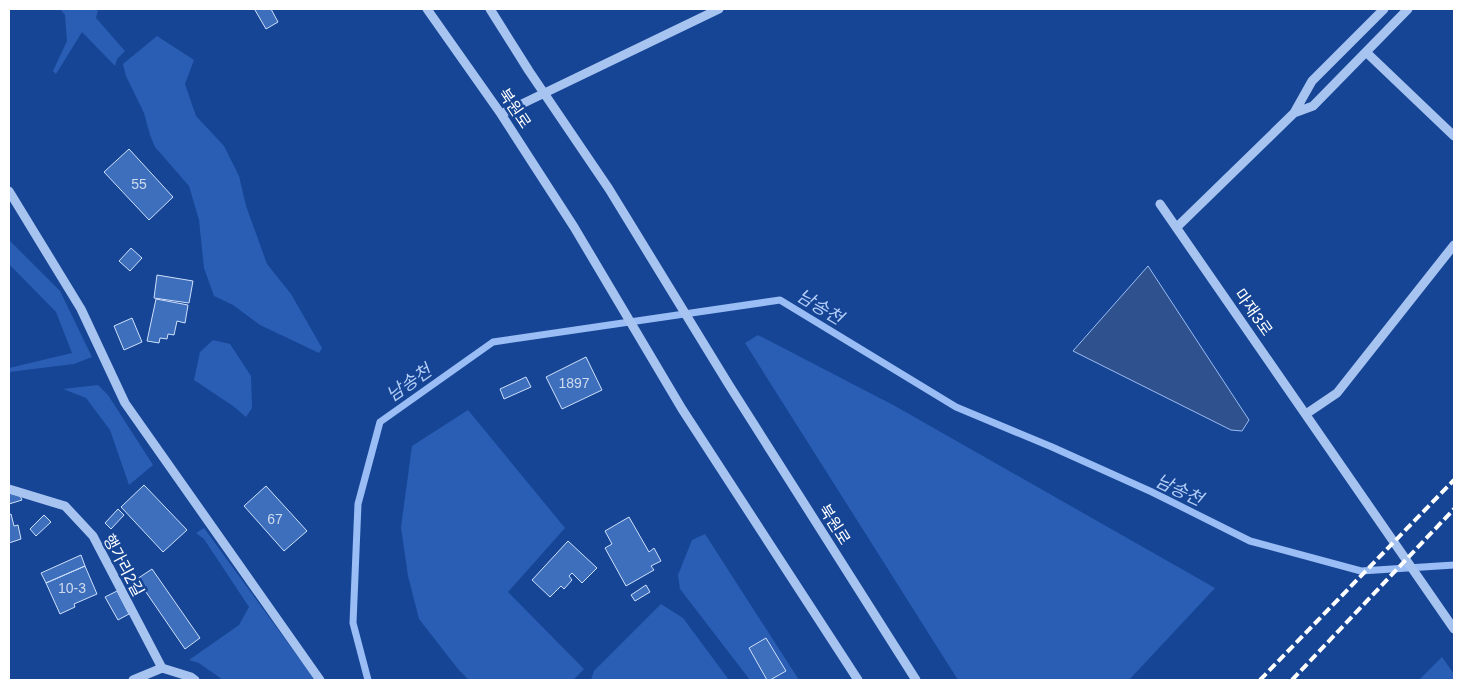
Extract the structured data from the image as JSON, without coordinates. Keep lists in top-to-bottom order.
{
  "streets": {
    "street": ["북원로", "마재3로", "행가리2길"]
  },
  "water": ["남송천"],
  "house_numbers": [
    "55",
    "1897",
    "67",
    "10-3"
  ]
}
